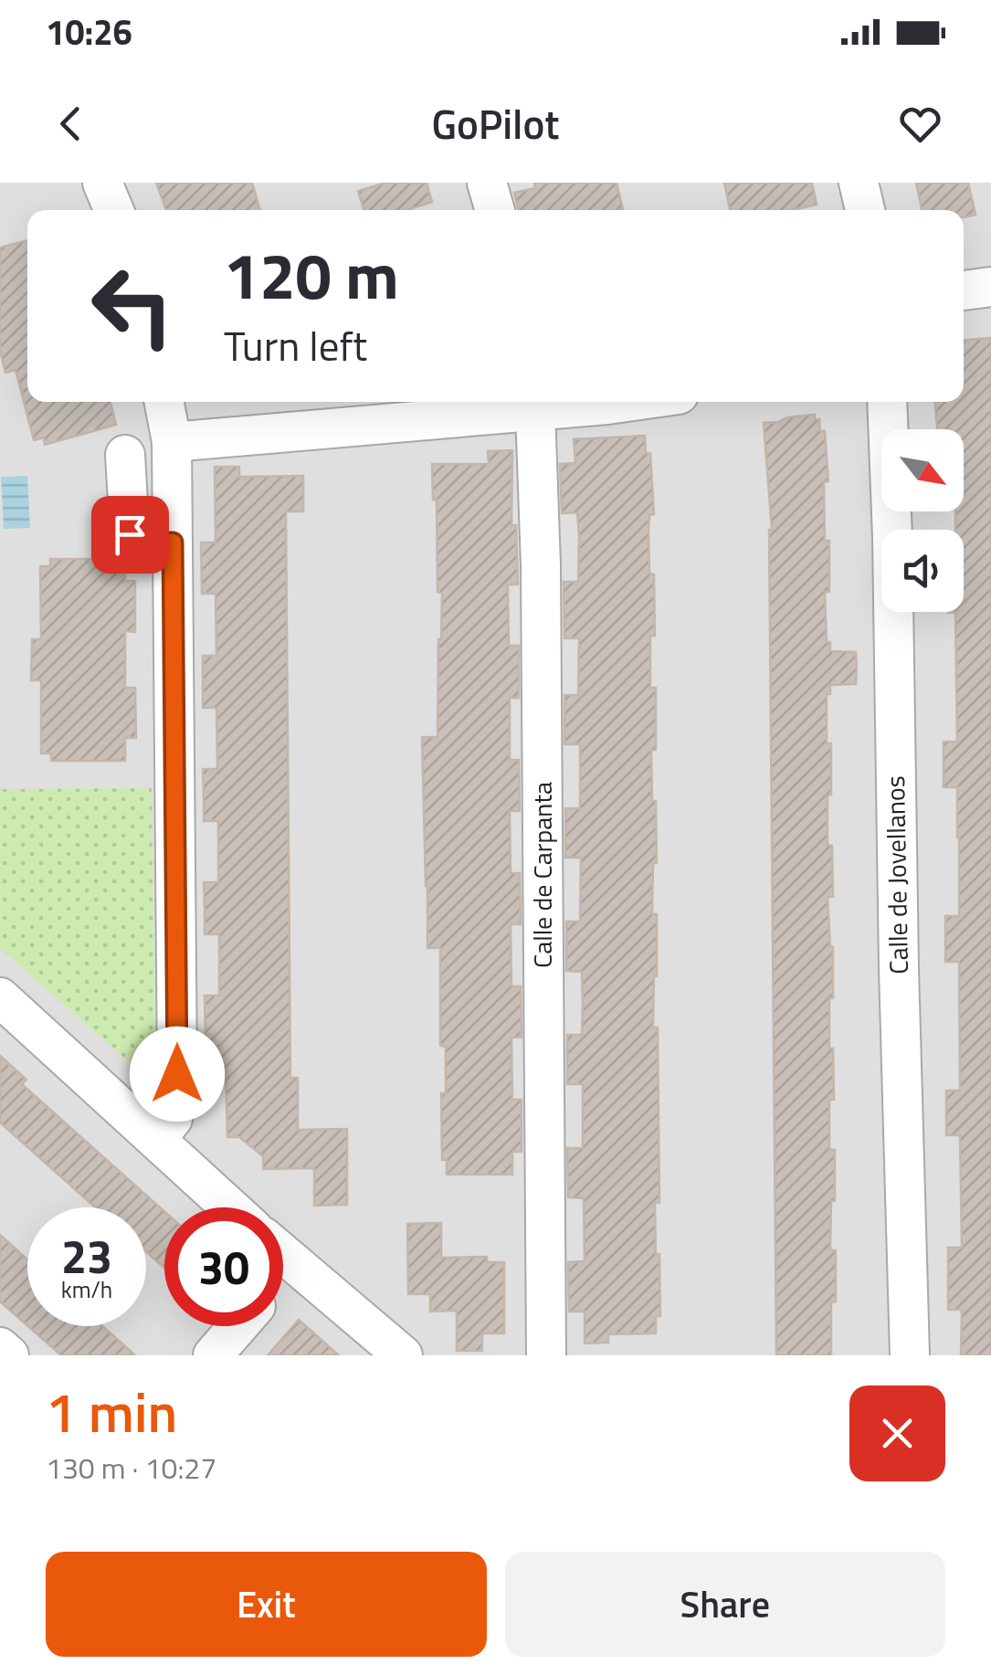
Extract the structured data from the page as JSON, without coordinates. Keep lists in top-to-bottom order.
{
  "streets": {
    "street": ["Calle de Carpanta", "Calle de Jovellanos"]
  },
  "north": "bottom right",
  "page": {
    "status": "10:26",
    "header": "GoPilot",
    "turn": ["120 m", "Turn left"],
    "speed": "23 km/h",
    "limit": "30",
    "heading": ["1 min", "130 m · 10:27"],
    "buttons": ["Exit", "Share"]
  }
}
